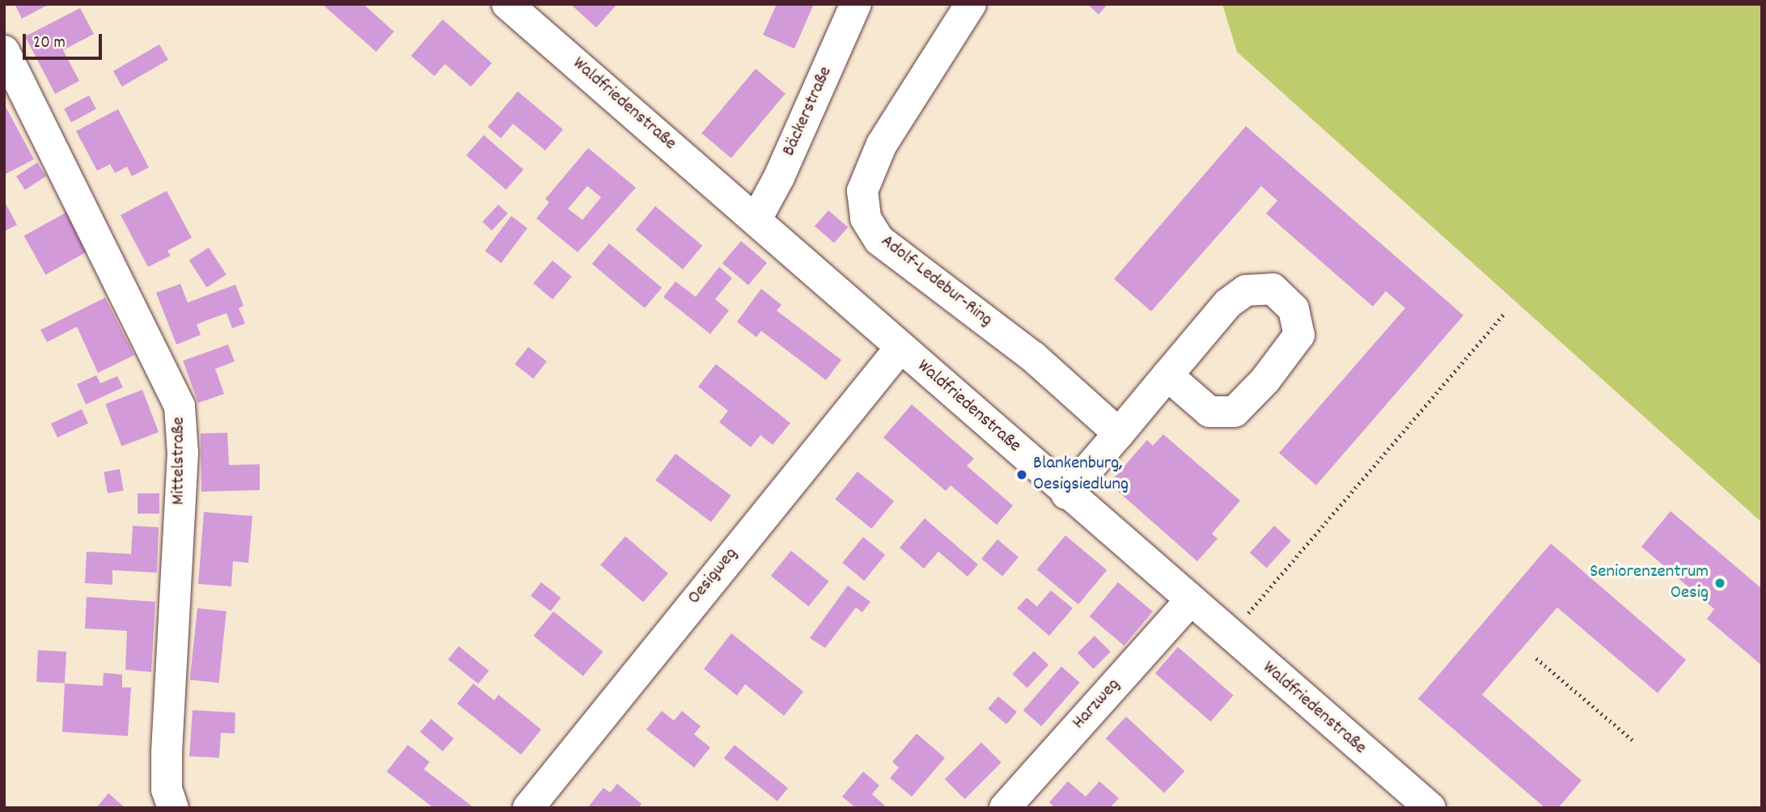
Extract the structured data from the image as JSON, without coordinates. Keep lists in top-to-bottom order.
{
  "streets": {
    "street": [
      "Waldfriedenstraße",
      "Bäckerstraße",
      "Adolf-Ledebur-Ring",
      "Mittelstraße",
      "Oesigweg",
      "Harzweg"
    ]
  },
  "crossings": [
    ["Waldfriedenstraße", "Bäckerstraße"],
    ["Waldfriedenstraße", "Oesigweg"],
    ["Waldfriedenstraße", "Harzweg"]
  ],
  "places": ["Blankenburg, Oesigsiedlung", "Seniorenzentrum Oesig"],
  "scale_bar": "20 m"
}
